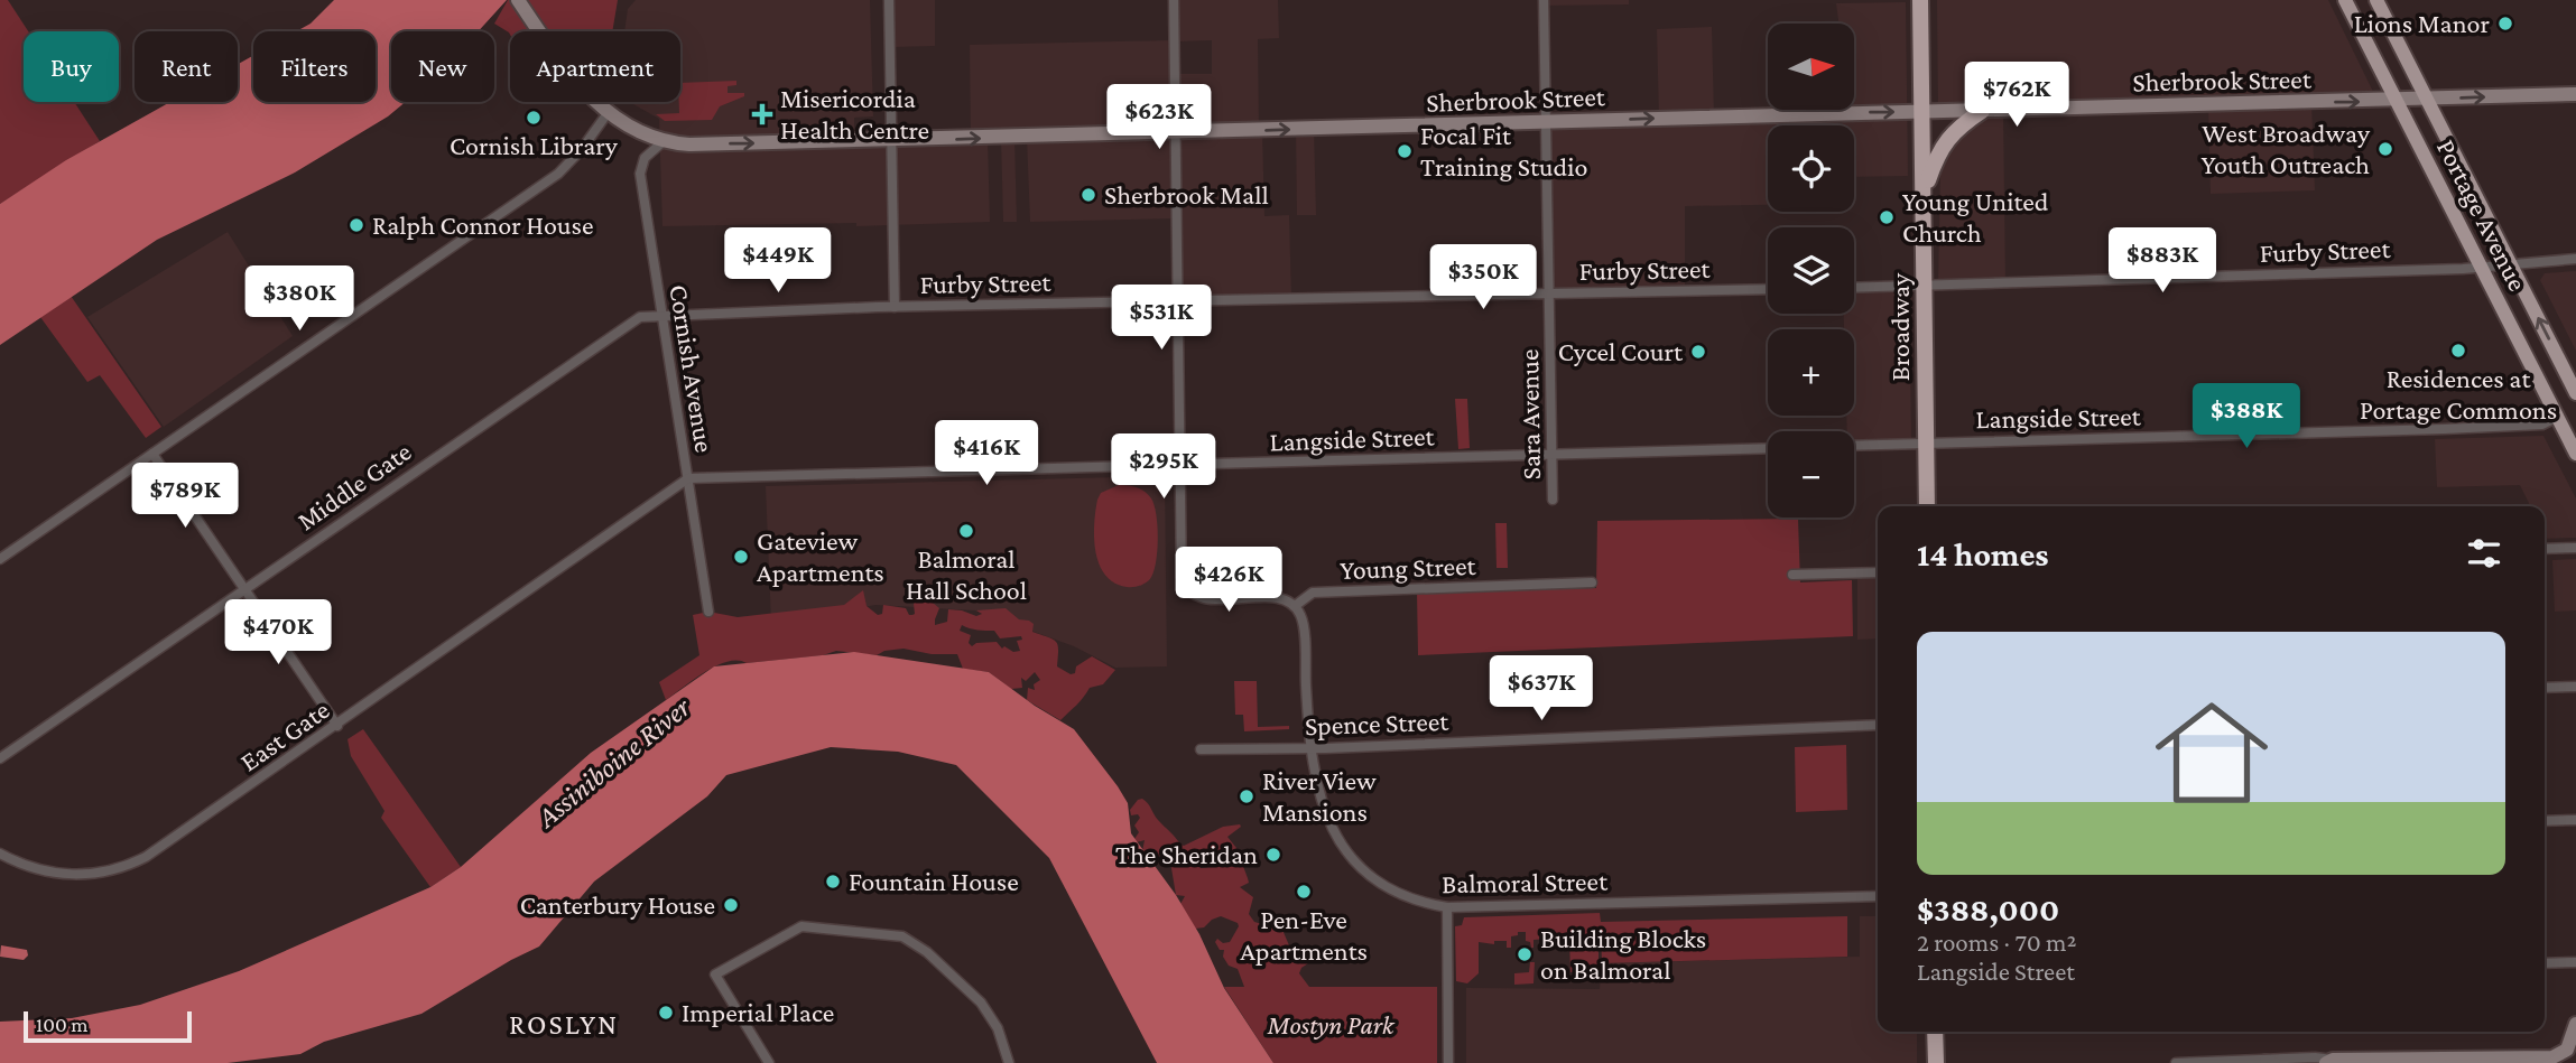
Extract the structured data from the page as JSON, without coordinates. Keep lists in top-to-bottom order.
{
  "streets": {
    "highway": ["Broadway"],
    "main road": ["Sherbrook Street", "Portage Avenue"],
    "street": [
      "Furby Street",
      "Cornish Avenue",
      "Sara Avenue",
      "Langside Street",
      "Middle Gate",
      "Young Street",
      "Spence Street",
      "East Gate",
      "Balmoral Street"
    ]
  },
  "crossings": [
    ["Sherbrook Street", "Portage Avenue"],
    ["Sherbrook Street", "Broadway"],
    ["Sherbrook Street", "Cornish Avenue"],
    ["Sherbrook Street", "Sara Avenue"],
    ["Portage Avenue", "Furby Street"],
    ["Portage Avenue", "Langside Street"],
    ["Furby Street", "Broadway"],
    ["Furby Street", "Cornish Avenue"],
    ["Furby Street", "Sara Avenue"],
    ["Furby Street", "Middle Gate"],
    ["Broadway", "Langside Street"],
    ["Cornish Avenue", "Langside Street"],
    ["Cornish Avenue", "Middle Gate"],
    ["Cornish Avenue", "East Gate"],
    ["Sara Avenue", "Langside Street"],
    ["Langside Street", "East Gate"],
    ["Young Street", "Balmoral Street"],
    ["Spence Street", "Balmoral Street"]
  ],
  "one_way": ["Sherbrook Street"],
  "districts": ["ROSLYN"],
  "water": ["Assiniboine River"],
  "parks": ["Mostyn Park"],
  "places": {
    "other": [
      "Lions Manor",
      "Cornish Library",
      "West Broadway Youth Outreach",
      "Focal Fit Training Studio",
      "Sherbrook Mall",
      "Young United Church",
      "Ralph Connor House",
      "Residences at Portage Commons",
      "Cycel Court",
      "Balmoral Hall School",
      "Gateview Apartments",
      "River View Mansions",
      "The Sheridan",
      "Fountain House",
      "Pen-Eve Apartments",
      "Canterbury House",
      "Building Blocks on Balmoral",
      "Imperial Place"
    ],
    "health": ["Misericordia Health Centre"]
  },
  "scale_bar": "100 m",
  "north": "right",
  "page": {
    "map_buttons": ["+", "−"],
    "chip": [
      "Buy",
      "Rent",
      "Filters",
      "New",
      "Apartment"
    ],
    "price": [
      "$762K",
      "$623K",
      "$449K",
      "$883K",
      "$350K",
      "$380K",
      "$531K",
      "$388K",
      "$416K",
      "$295K",
      "$789K",
      "$426K",
      "$470K",
      "$637K"
    ],
    "heading": "14 homes",
    "list": [
      {
        "name": "$388,000",
        "note": "2 rooms · 70 m² · Langside Street"
      }
    ],
    "scale": "100 m"
  }
}
